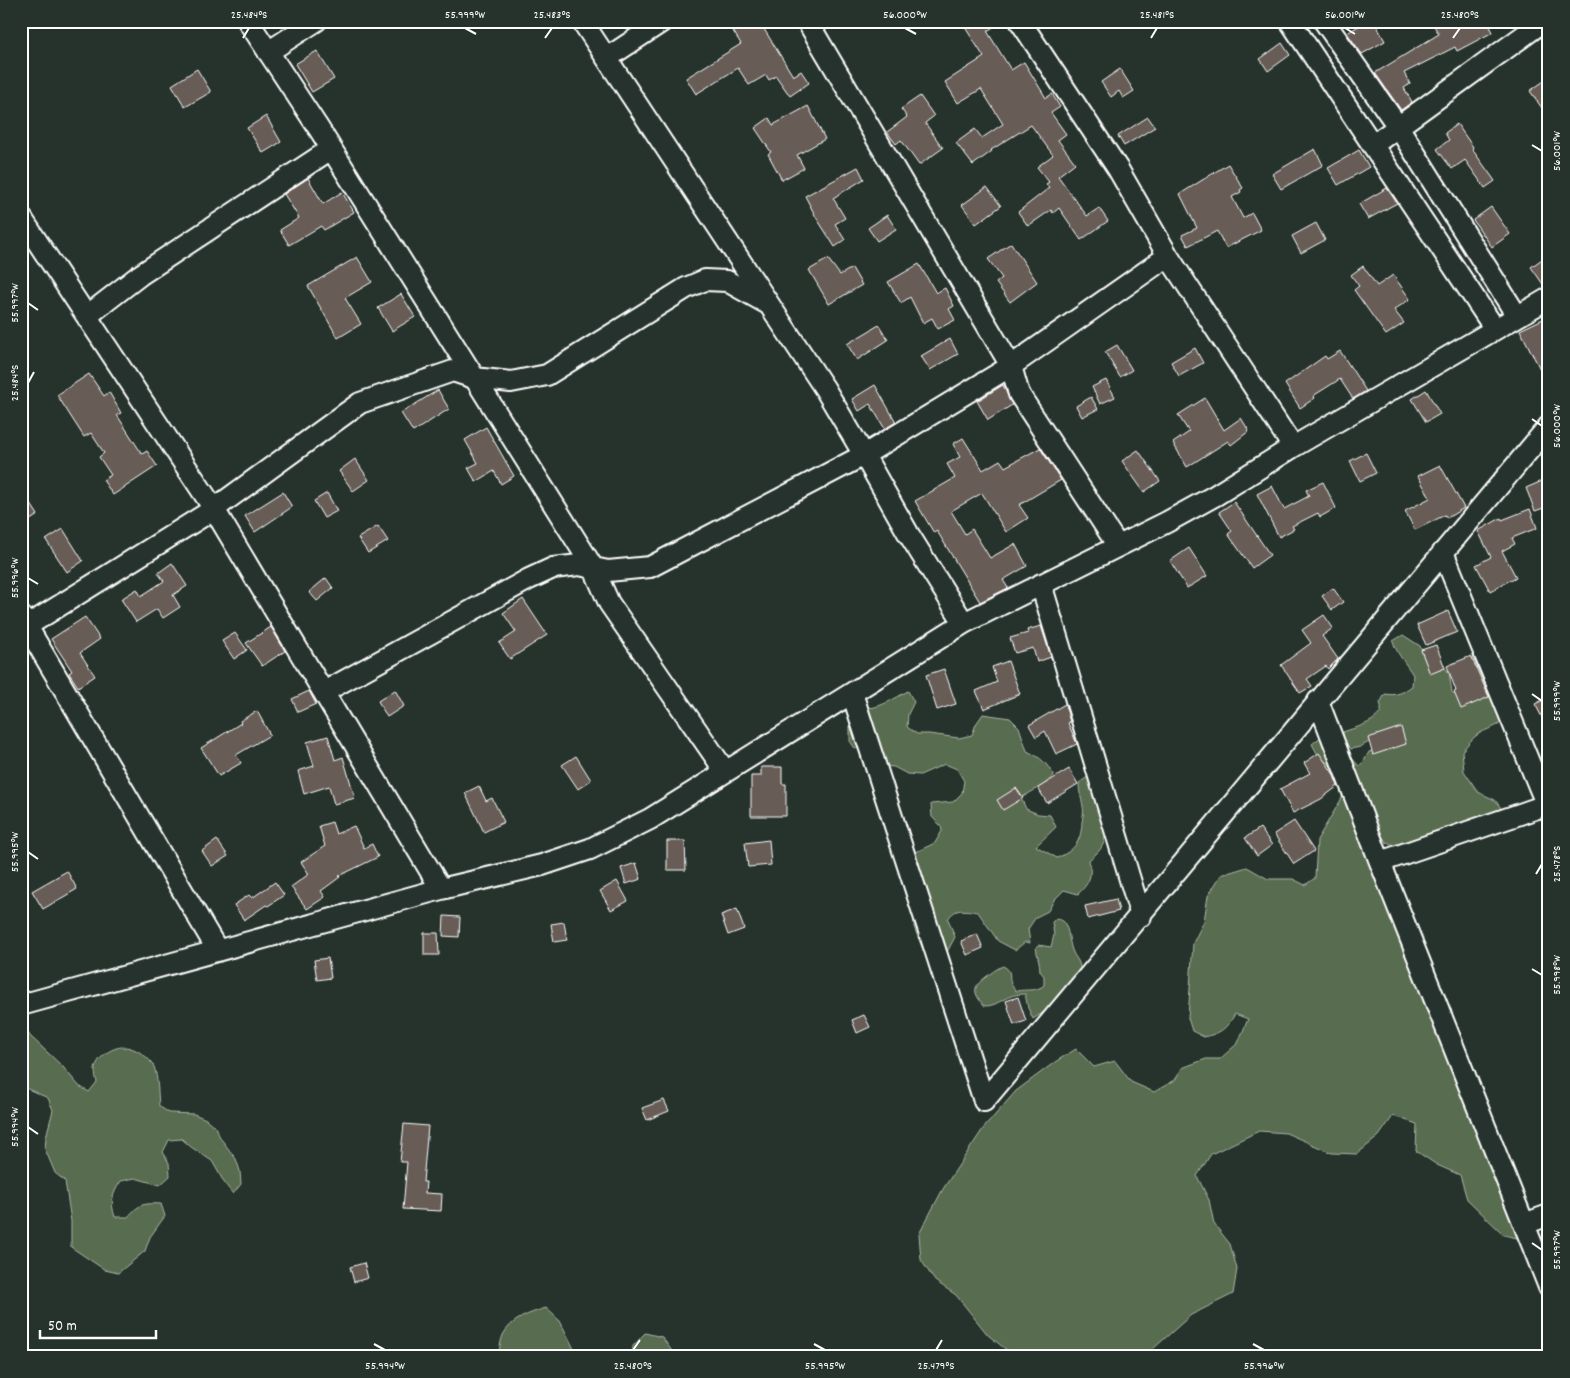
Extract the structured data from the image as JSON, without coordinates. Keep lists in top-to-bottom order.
{
  "scale_bar": "50 m",
  "coordinates": [
    "25.484°S",
    "55.999°W",
    "25.483°S",
    "56.000°W",
    "25.481°S",
    "56.001°W",
    "25.480°S",
    "55.997°W",
    "55.996°W",
    "55.995°W",
    "25.478°S",
    "55.998°W",
    "55.994°W",
    "25.479°S"
  ]
}
